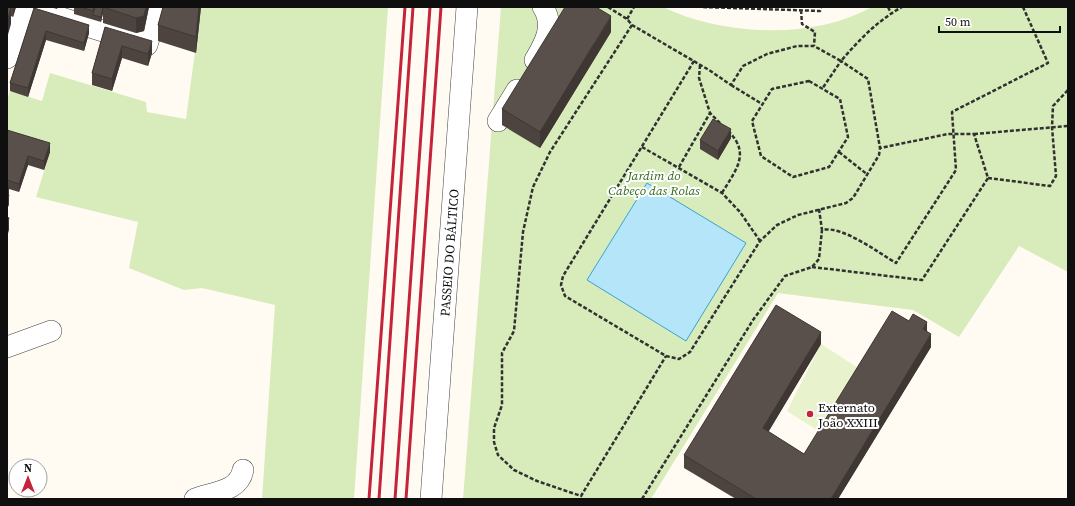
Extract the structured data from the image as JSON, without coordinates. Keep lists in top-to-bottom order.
{
  "streets": {
    "street": ["PASSEIO DO BÁLTICO"]
  },
  "parks": ["Jardim do Cabeço das Rolas"],
  "places": ["Externato João XXIII"],
  "scale_bar": "50 m",
  "north": "top"
}
